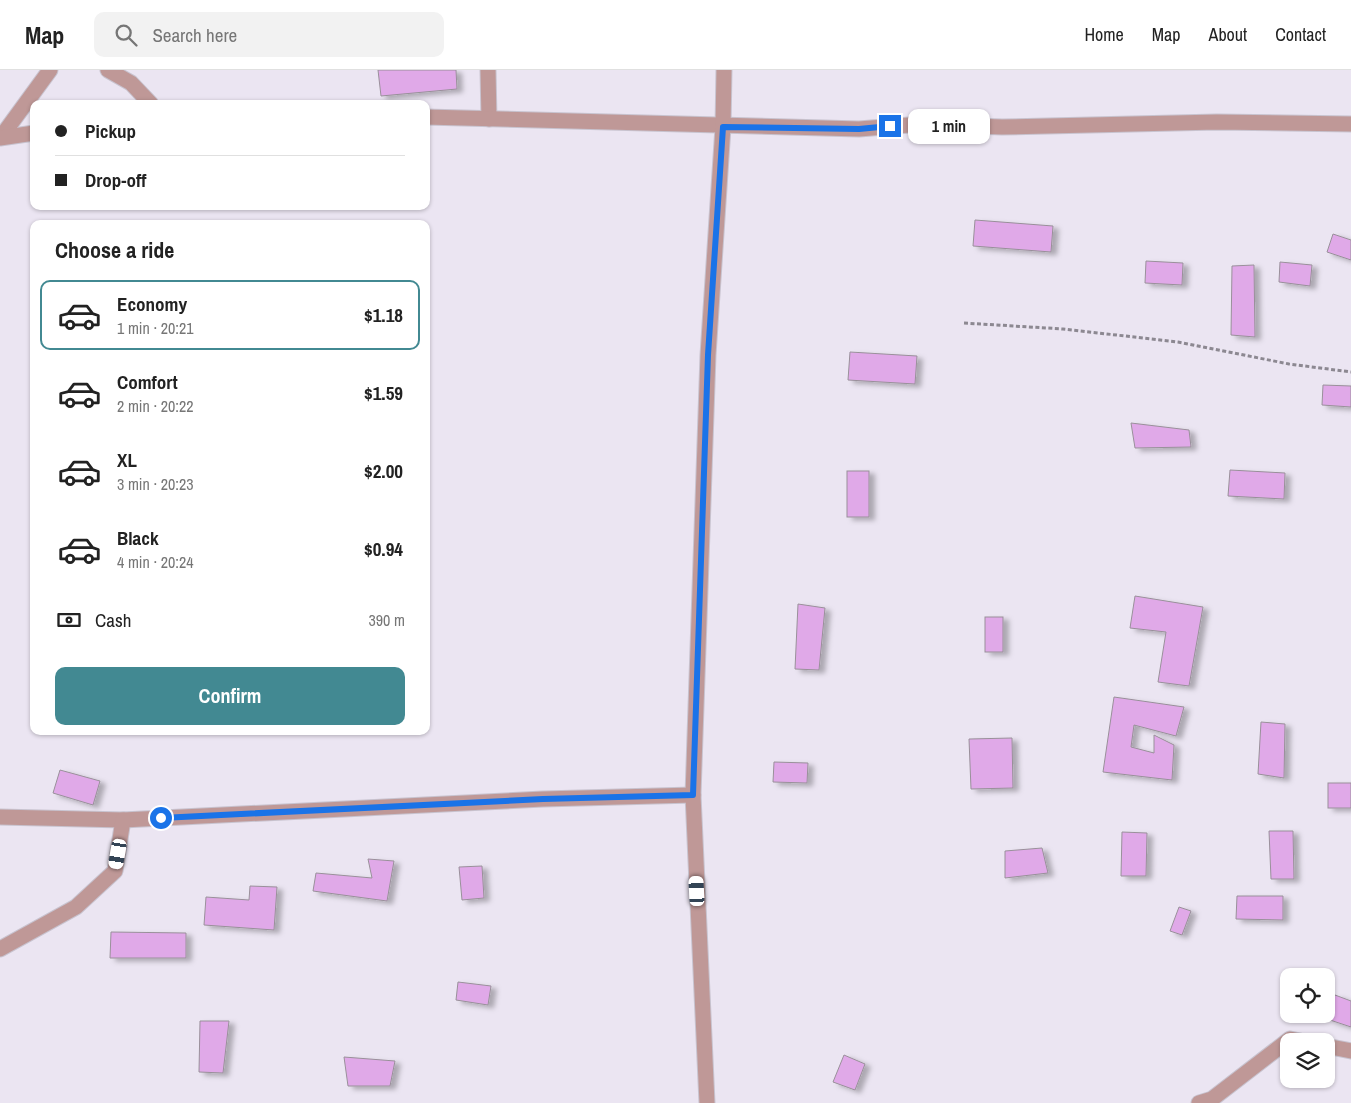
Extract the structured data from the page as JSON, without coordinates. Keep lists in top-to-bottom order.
{
  "page": {
    "header": "Map",
    "search": "Search here",
    "nav": [
      "Home",
      "Map",
      "About",
      "Contact"
    ],
    "banner": ["Pickup", "Drop-off"],
    "bubble": "1 min",
    "heading": "Choose a ride",
    "list": [
      {
        "name": "Economy",
        "note": "1 min · 20:21",
        "value": "$1.18"
      },
      {
        "name": "Comfort",
        "note": "2 min · 20:22",
        "value": "$1.59"
      },
      {
        "name": "XL",
        "note": "3 min · 20:23",
        "value": "$2.00"
      },
      {
        "name": "Black",
        "note": "4 min · 20:24",
        "value": "$0.94"
      }
    ],
    "pay": ["Cash", "390 m"],
    "buttons": "Confirm"
  }
}
